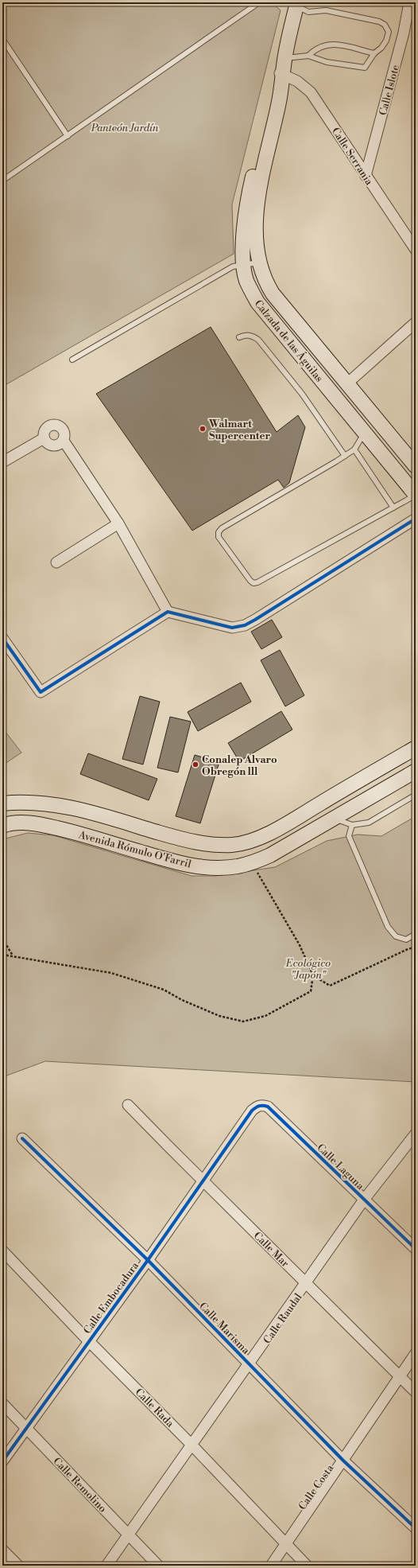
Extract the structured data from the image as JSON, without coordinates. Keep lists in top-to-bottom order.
{
  "streets": {
    "main road": ["Calzada de las Águilas", "Avenida Rómulo O'Farril"],
    "street": [
      "Calle Islote",
      "Calle Serrania",
      "Calle Laguna",
      "Calle Mar",
      "Calle Embocadura",
      "Calle Raudal",
      "Calle Marisma",
      "Calle Rada",
      "Calle Remolino",
      "Calle Costa"
    ]
  },
  "crossings": [
    ["Calle Islote", "Calle Serrania"],
    ["Calle Serrania", "Calzada de las Águilas"],
    ["Calle Laguna", "Calle Embocadura"],
    ["Calle Laguna", "Calle Raudal"],
    ["Calle Mar", "Calle Embocadura"],
    ["Calle Mar", "Calle Raudal"],
    ["Calle Mar", "Calle Costa"],
    ["Calle Embocadura", "Calle Marisma"],
    ["Calle Embocadura", "Calle Rada"],
    ["Calle Embocadura", "Calle Remolino"],
    ["Calle Raudal", "Calle Marisma"],
    ["Calle Raudal", "Calle Rada"],
    ["Calle Raudal", "Calle Remolino"],
    ["Calle Marisma", "Calle Costa"],
    ["Calle Rada", "Calle Costa"]
  ],
  "parks": ["Panteón Jardín", "Ecológico \"Japón\""],
  "places": ["Walmart Supercenter", "Conalep Alvaro Obregón lll"]
}
